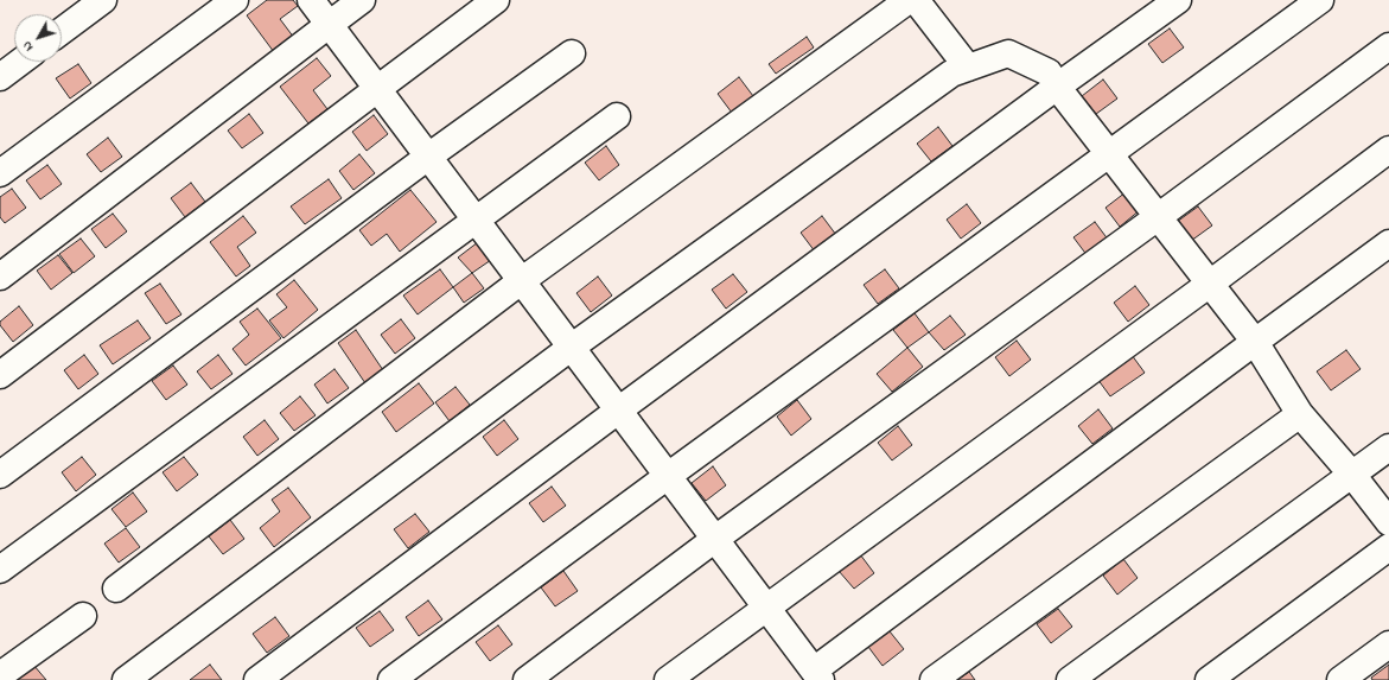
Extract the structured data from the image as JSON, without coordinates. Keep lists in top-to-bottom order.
{
  "north": "bottom left"
}
